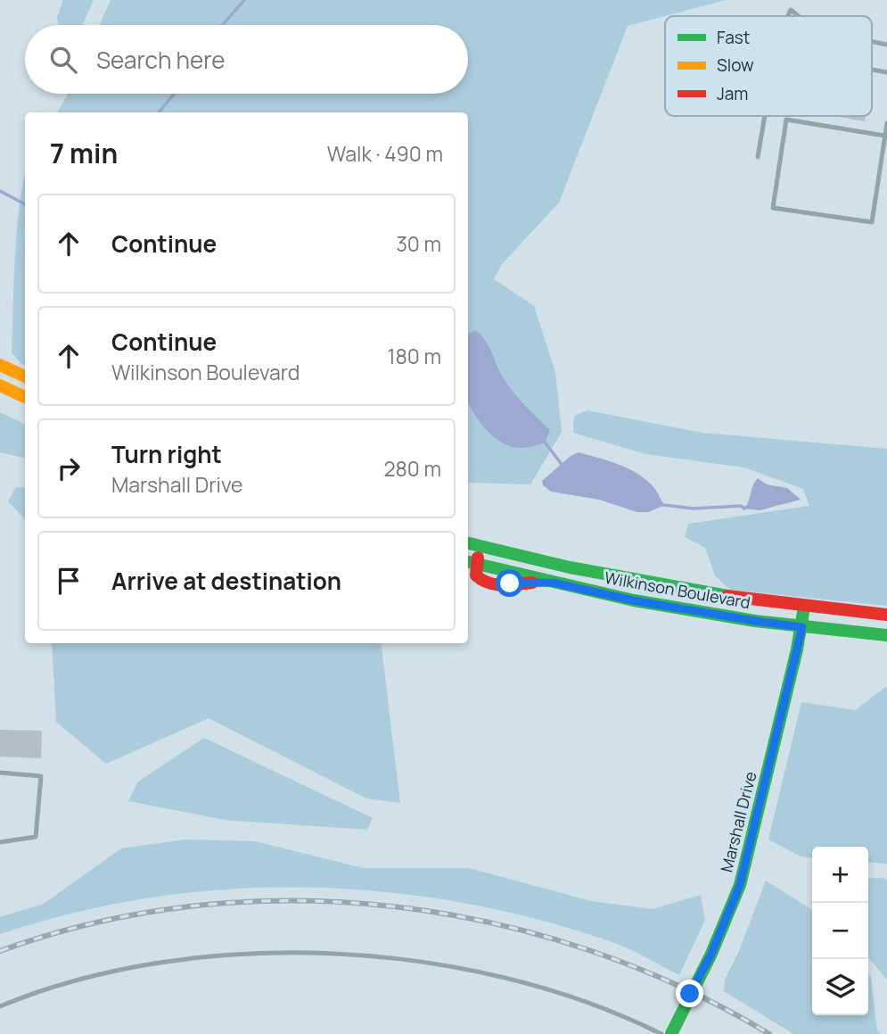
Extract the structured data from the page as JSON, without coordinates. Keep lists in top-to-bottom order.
{
  "streets": {
    "main road": ["Wilkinson Boulevard", "Marshall Drive"]
  },
  "crossings": [
    ["Wilkinson Boulevard", "Marshall Drive"]
  ],
  "legend": ["Fast", "Slow", "Jam"],
  "page": {
    "search": "Search here",
    "heading": ["7 min", "Walk · 490 m"],
    "list": [
      ["Continue", "30 m"],
      ["Continue", "Wilkinson Boulevard", "180 m"],
      ["Turn right", "Marshall Drive", "280 m"],
      "Arrive at destination"
    ],
    "map_buttons": ["+", "−"]
  }
}
